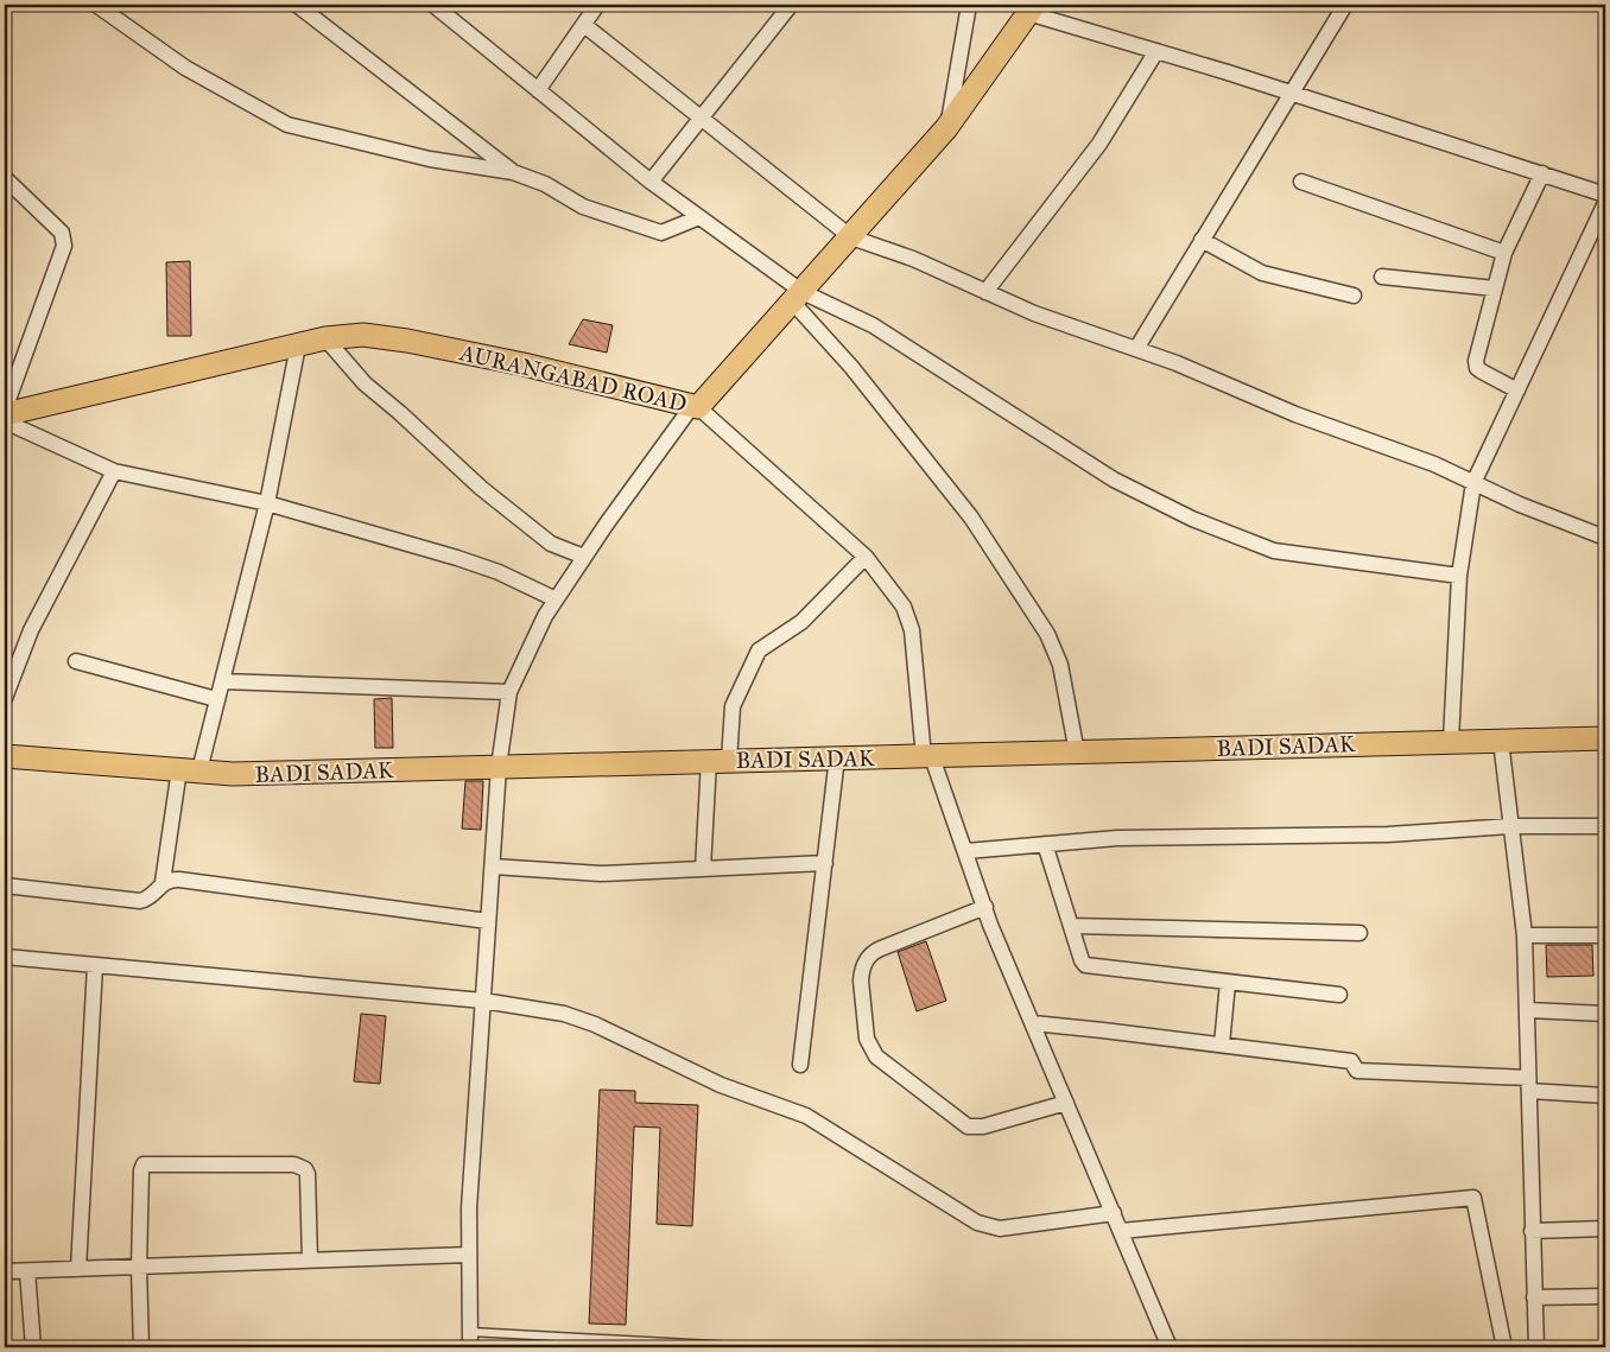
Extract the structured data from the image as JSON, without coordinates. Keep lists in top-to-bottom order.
{
  "streets": {
    "main road": ["AURANGABAD ROAD", "BADI SADAK"]
  }
}
